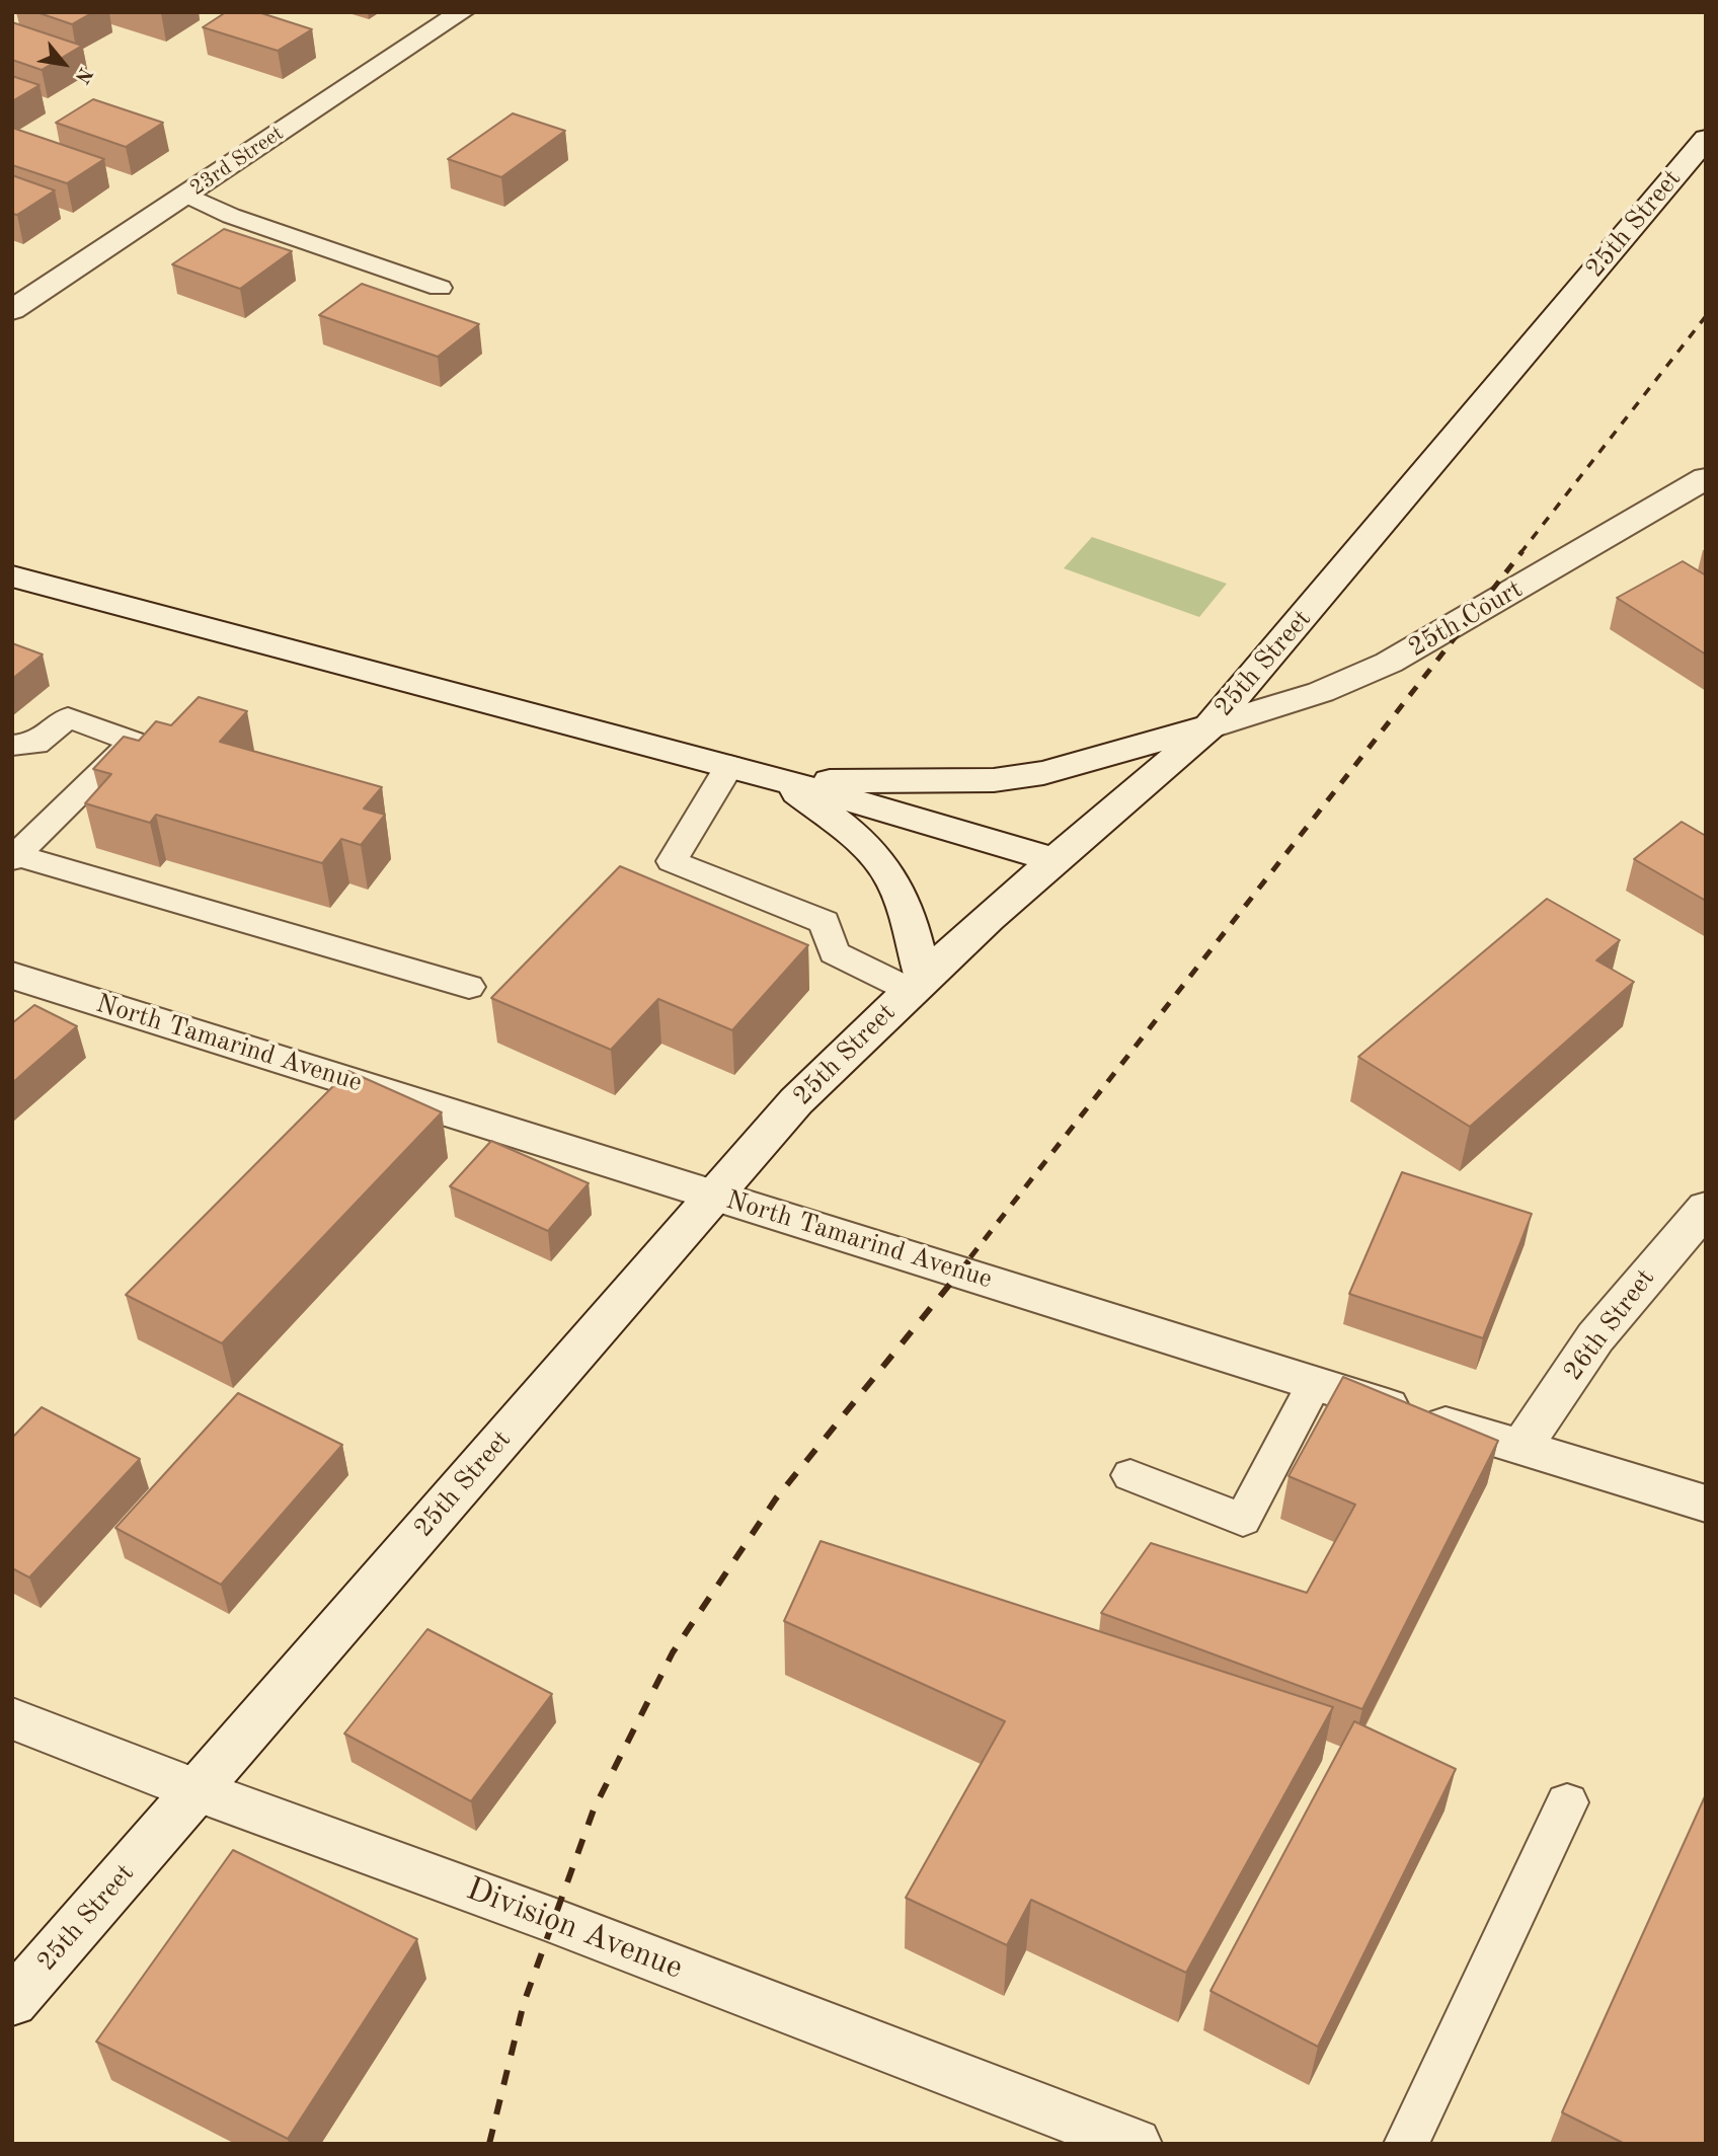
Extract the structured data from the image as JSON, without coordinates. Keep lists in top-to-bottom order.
{
  "streets": {
    "street": [
      "23rd Street",
      "25th Street",
      "25th Court",
      "North Tamarind Avenue",
      "26th Street",
      "Division Avenue"
    ]
  },
  "crossings": [
    ["25th Street", "25th Court"],
    ["25th Street", "North Tamarind Avenue"],
    ["25th Street", "Division Avenue"],
    ["North Tamarind Avenue", "26th Street"]
  ],
  "north": "bottom right"
}
